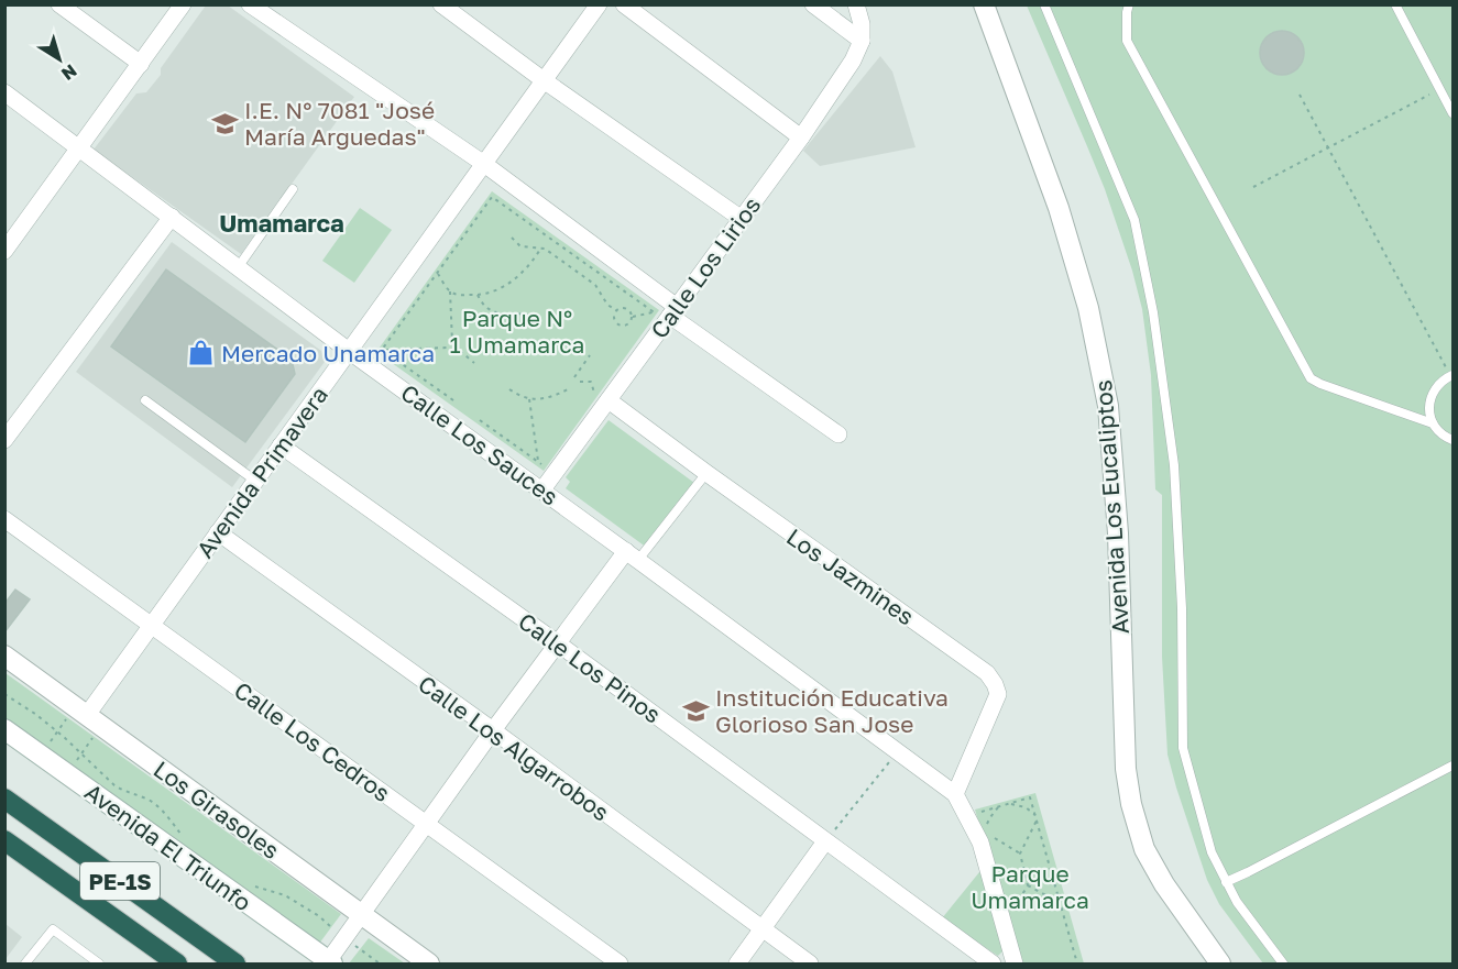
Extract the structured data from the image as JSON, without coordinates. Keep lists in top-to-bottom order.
{
  "streets": {
    "highway": ["PE-1S"],
    "street": [
      "Calle Los Lirios",
      "Calle Los Sauces",
      "Avenida Primavera",
      "Avenida Los Eucaliptos",
      "Los Jazmines",
      "Calle Los Pinos",
      "Calle Los Cedros",
      "Calle Los Algarrobos",
      "Los Girasoles",
      "Avenida El Triunfo"
    ]
  },
  "crossings": [
    ["Calle Los Lirios", "Calle Los Sauces"],
    ["Calle Los Lirios", "Los Jazmines"],
    ["Calle Los Sauces", "Avenida Primavera"],
    ["Calle Los Sauces", "Los Jazmines"],
    ["Avenida Primavera", "Calle Los Pinos"],
    ["Avenida Primavera", "Calle Los Cedros"],
    ["Avenida Primavera", "Calle Los Algarrobos"],
    ["Avenida Primavera", "Los Girasoles"]
  ],
  "districts": ["Umamarca"],
  "parks": ["Parque N° 1 Umamarca", "Parque Umamarca"],
  "places": {
    "school or university": ["I.E. N° 7081 \"José María Arguedas\"", "Institución Educativa Glorioso San Jose"],
    "shop": ["Mercado Unamarca"]
  },
  "north": "bottom right"
}
